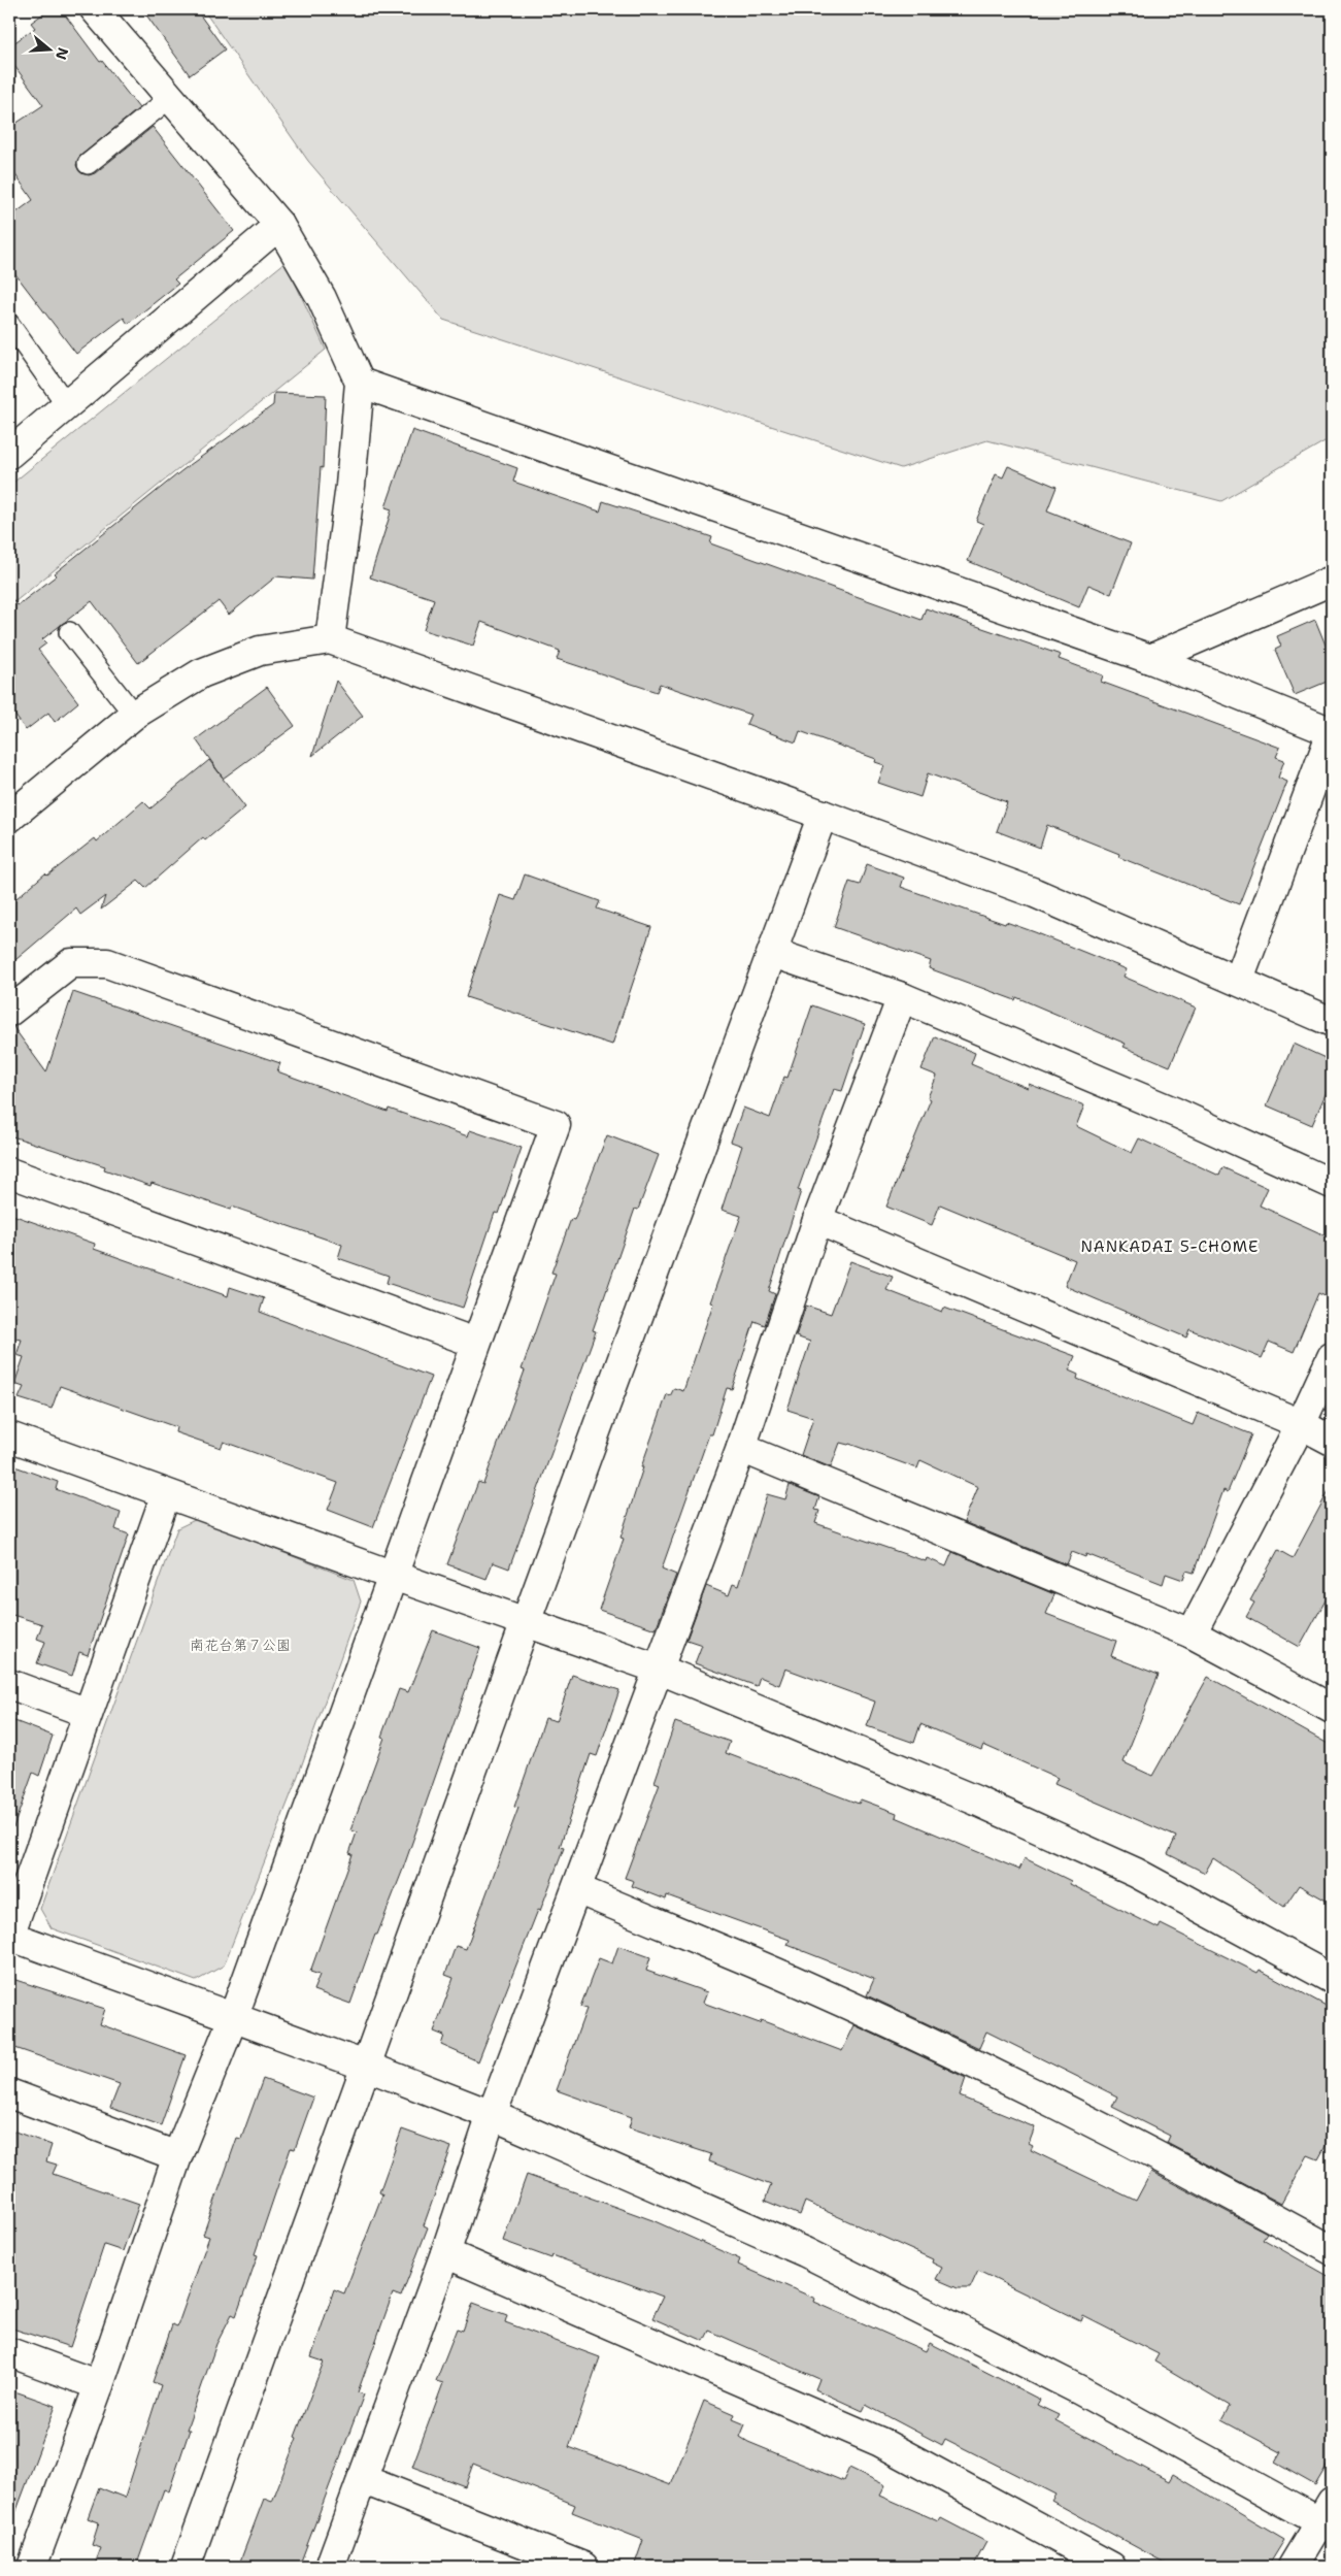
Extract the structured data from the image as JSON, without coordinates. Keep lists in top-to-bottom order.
{
  "districts": ["NANKADAI 5-CHOME"],
  "parks": ["南花台第７公園"],
  "north": "right"
}
